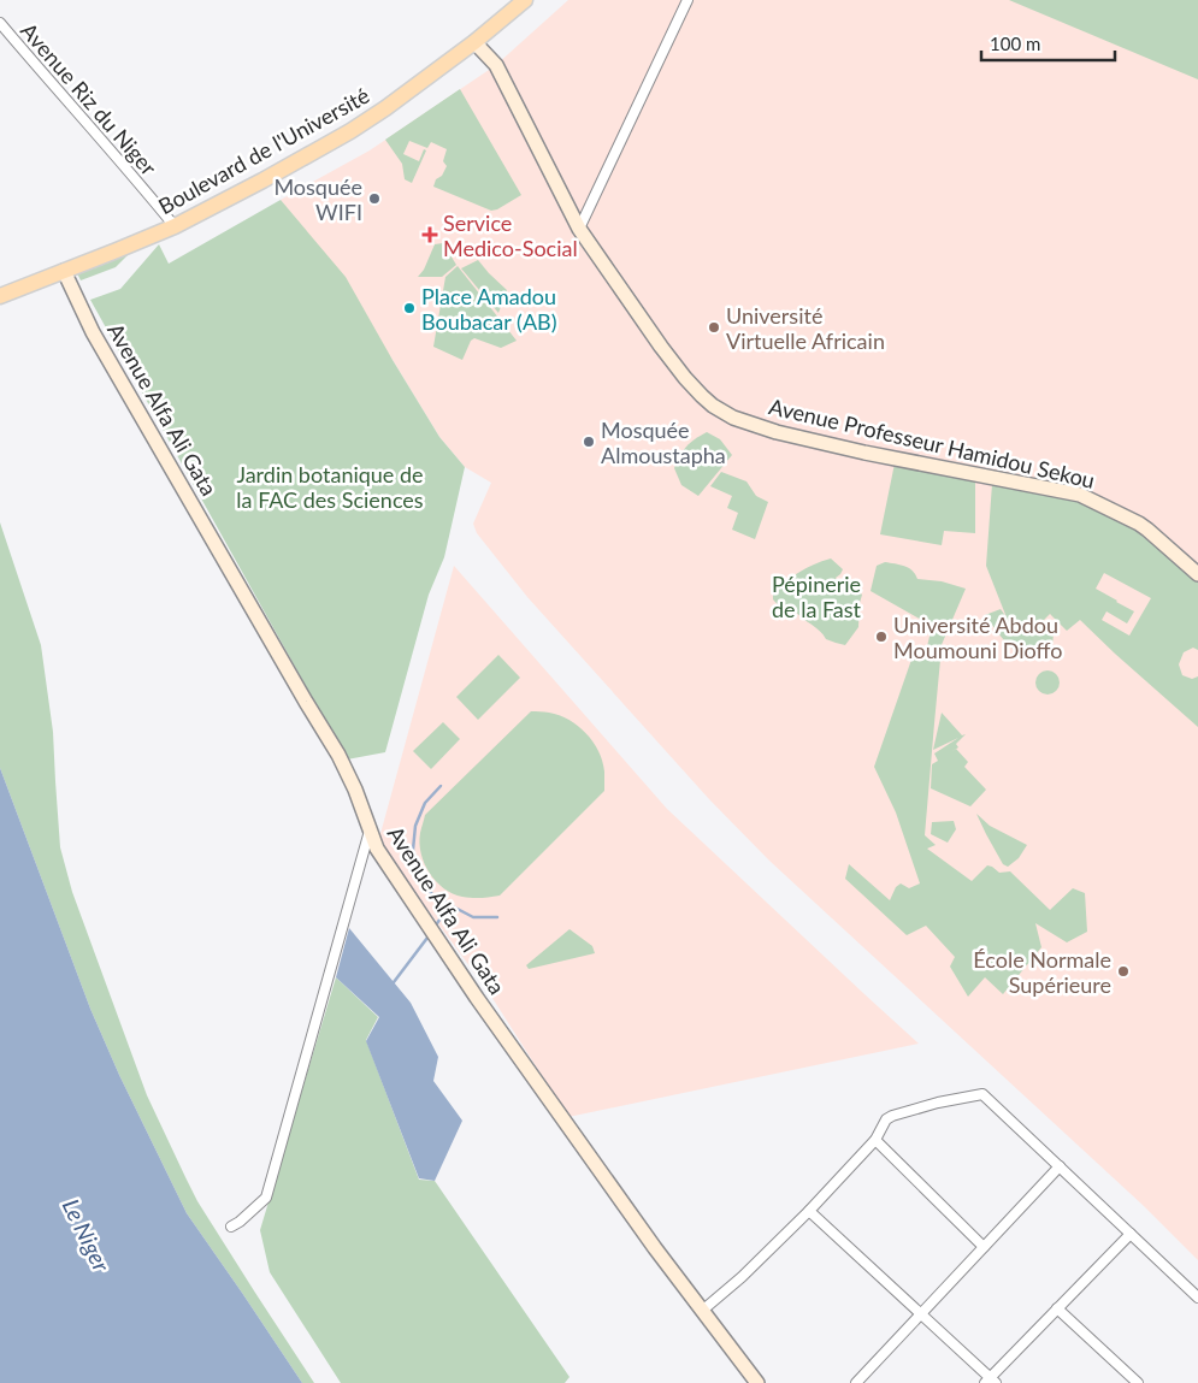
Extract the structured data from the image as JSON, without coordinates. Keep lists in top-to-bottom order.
{
  "streets": {
    "main road": ["Boulevard de l'Université"],
    "street": ["Avenue Riz du Niger", "Avenue Alfa Ali Gata", "Avenue Professeur Hamidou Sekou"]
  },
  "crossings": [
    ["Avenue Riz du Niger", "Boulevard de l'Université"],
    ["Boulevard de l'Université", "Avenue Alfa Ali Gata"],
    ["Boulevard de l'Université", "Avenue Professeur Hamidou Sekou"]
  ],
  "water": ["Le Niger"],
  "parks": ["Jardin botanique de la FAC des Sciences", "Pépinerie de la Fast"],
  "places": {
    "other": [
      "Mosquée WIFI",
      "Place Amadou Boubacar (AB)",
      "Université Virtuelle Africain",
      "Mosquée Almoustapha",
      "Université Abdou Moumouni Dioffo",
      "École Normale Supérieure"
    ],
    "health": ["Service Medico-Social"]
  },
  "scale_bar": "100 m"
}
